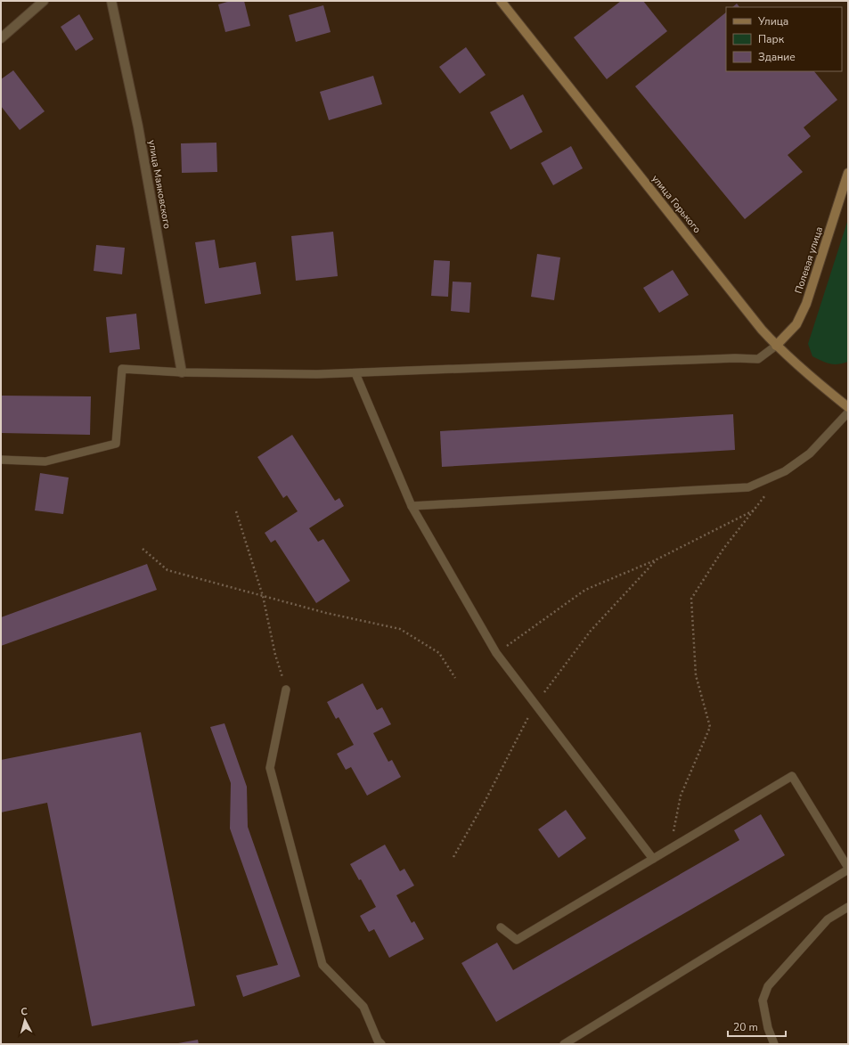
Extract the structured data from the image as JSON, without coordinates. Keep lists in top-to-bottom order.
{
  "streets": {
    "main road": ["улица Горького", "Полевая улица"],
    "street": ["улица Маяковского"]
  },
  "crossings": [
    ["улица Горького", "Полевая улица"]
  ],
  "legend": ["Улица", "Парк", "Здание"],
  "scale_bar": "20 m",
  "north": "top"
}
